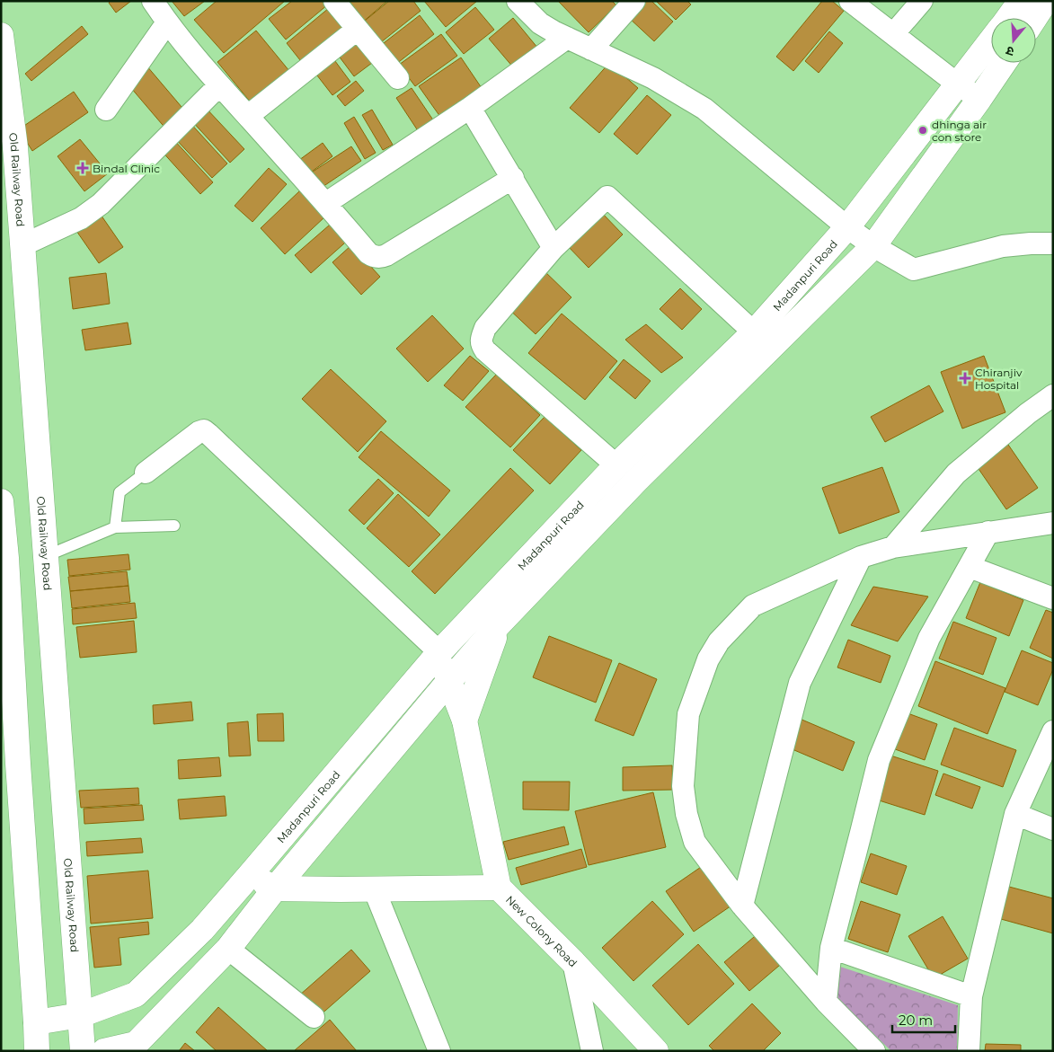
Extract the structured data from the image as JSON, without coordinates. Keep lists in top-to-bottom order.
{
  "streets": {
    "street": ["Old Railway Road", "Madanpuri Road", "New Colony Road"]
  },
  "crossings": [
    ["Old Railway Road", "Madanpuri Road"],
    ["Madanpuri Road", "New Colony Road"]
  ],
  "places": {
    "other": ["dhinga air con store"],
    "health": ["Bindal Clinic", "Chiranjiv Hospital"]
  },
  "scale_bar": "20 m",
  "north": "bottom"
}
